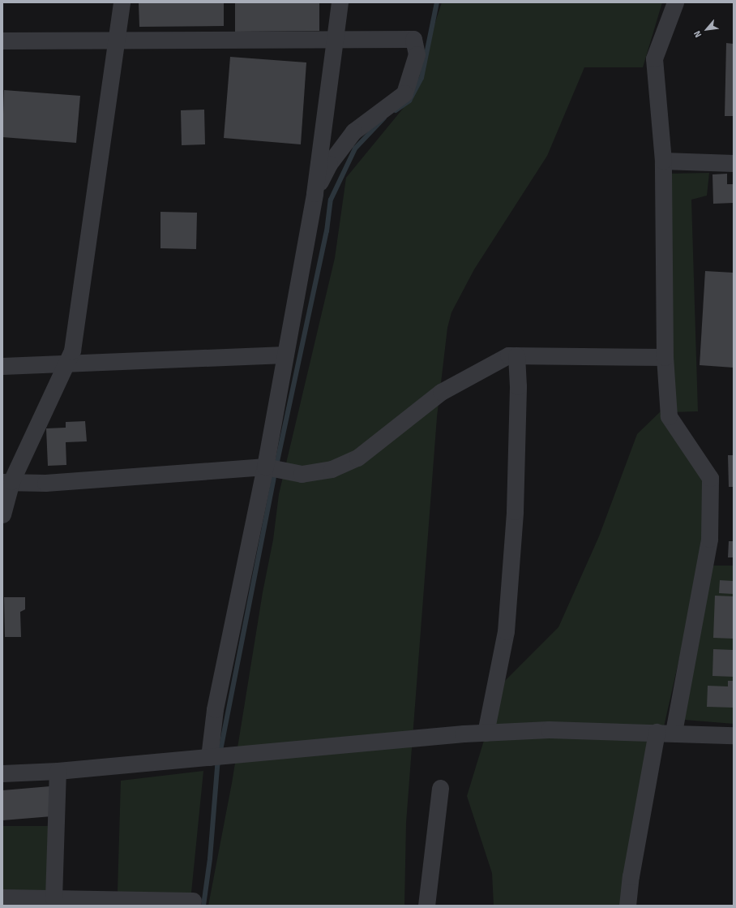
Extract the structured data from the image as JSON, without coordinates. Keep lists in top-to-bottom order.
{
  "north": "bottom left"
}
